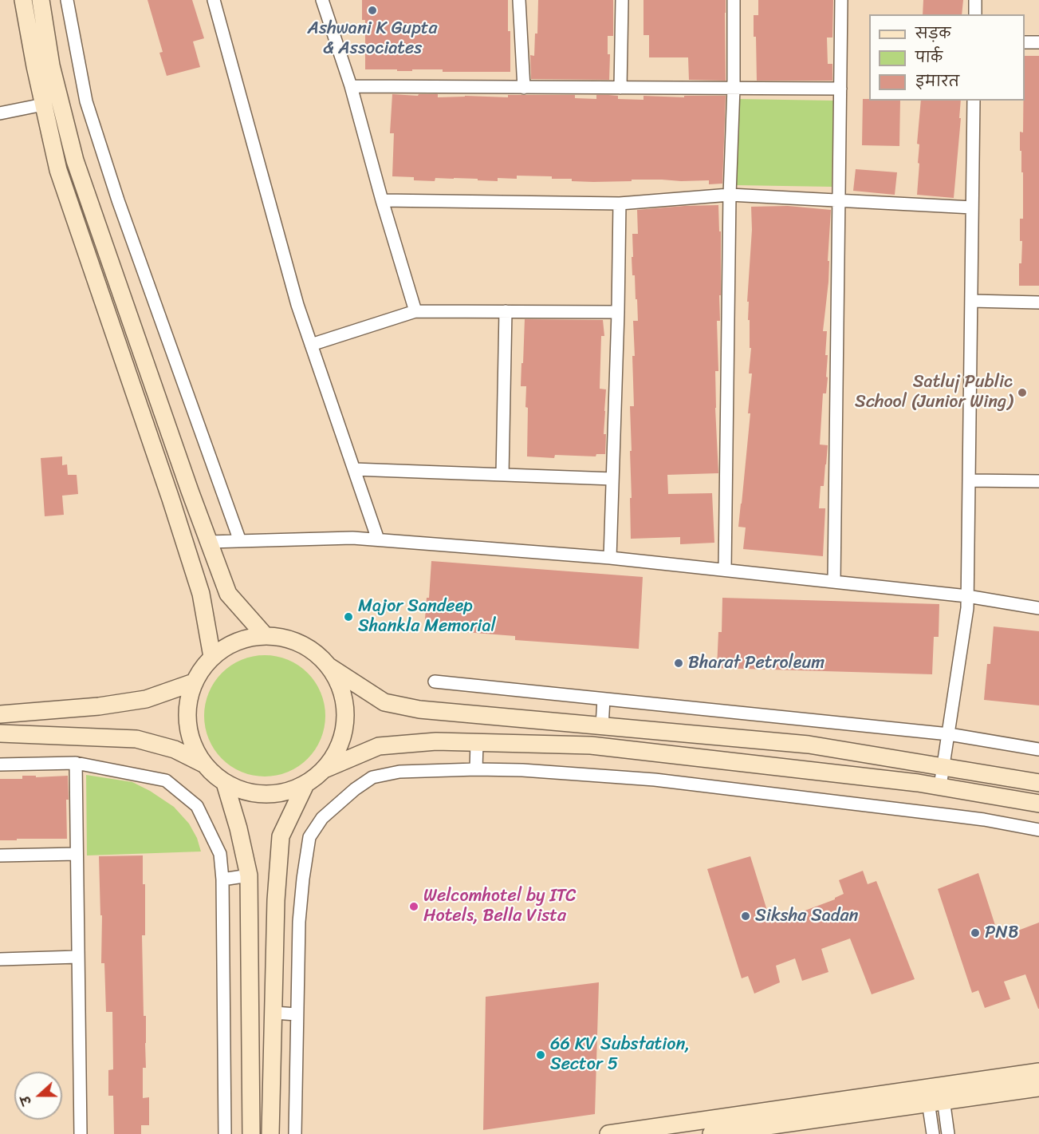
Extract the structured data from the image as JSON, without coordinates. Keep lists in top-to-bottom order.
{
  "places": [
    "Ashwani K Gupta & Associates",
    "Satluj Public School (Junior Wing)",
    "Major Sandeep Shankla Memorial",
    "Bharat Petroleum",
    "Welcomhotel by ITC Hotels, Bella Vista",
    "Siksha Sadan",
    "PNB",
    "66 KV Substation, Sector 5"
  ],
  "legend": ["सड़क", "पार्क", "इमारत"],
  "north": "left"
}
